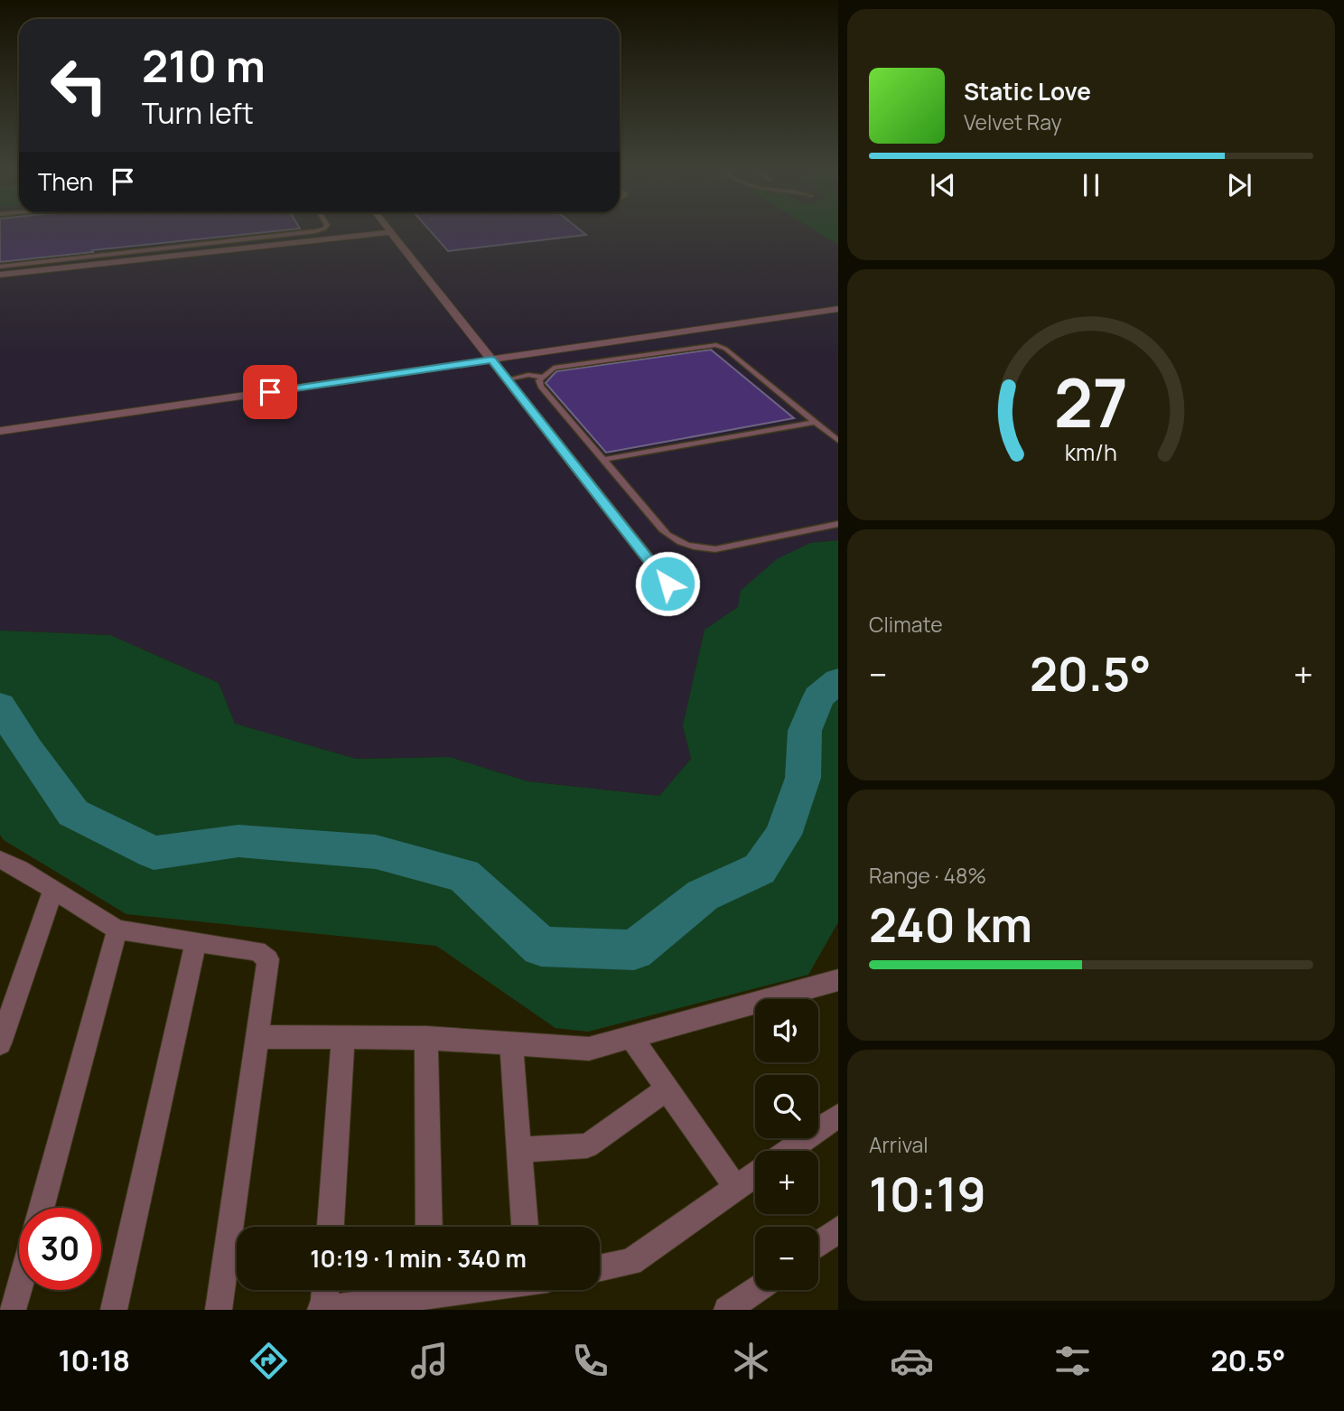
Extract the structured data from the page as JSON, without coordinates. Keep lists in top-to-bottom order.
{
  "page": {
    "turn": ["210 m", "Turn left"],
    "song": ["Static Love", "Velvet Ray"],
    "then": "Then",
    "tile": [
      "Climate",
      ["Range · 48%", "240 km"],
      ["Arrival", "10:19"]
    ],
    "heat": ["−", "20.5°", "+"],
    "map_buttons": ["+", "−"],
    "limit": "30",
    "trip": "10:19 · 1 min · 340 m",
    "tabs": ["10:18", "20.5°"],
    "gauge": ["27", "km/h"]
  }
}
